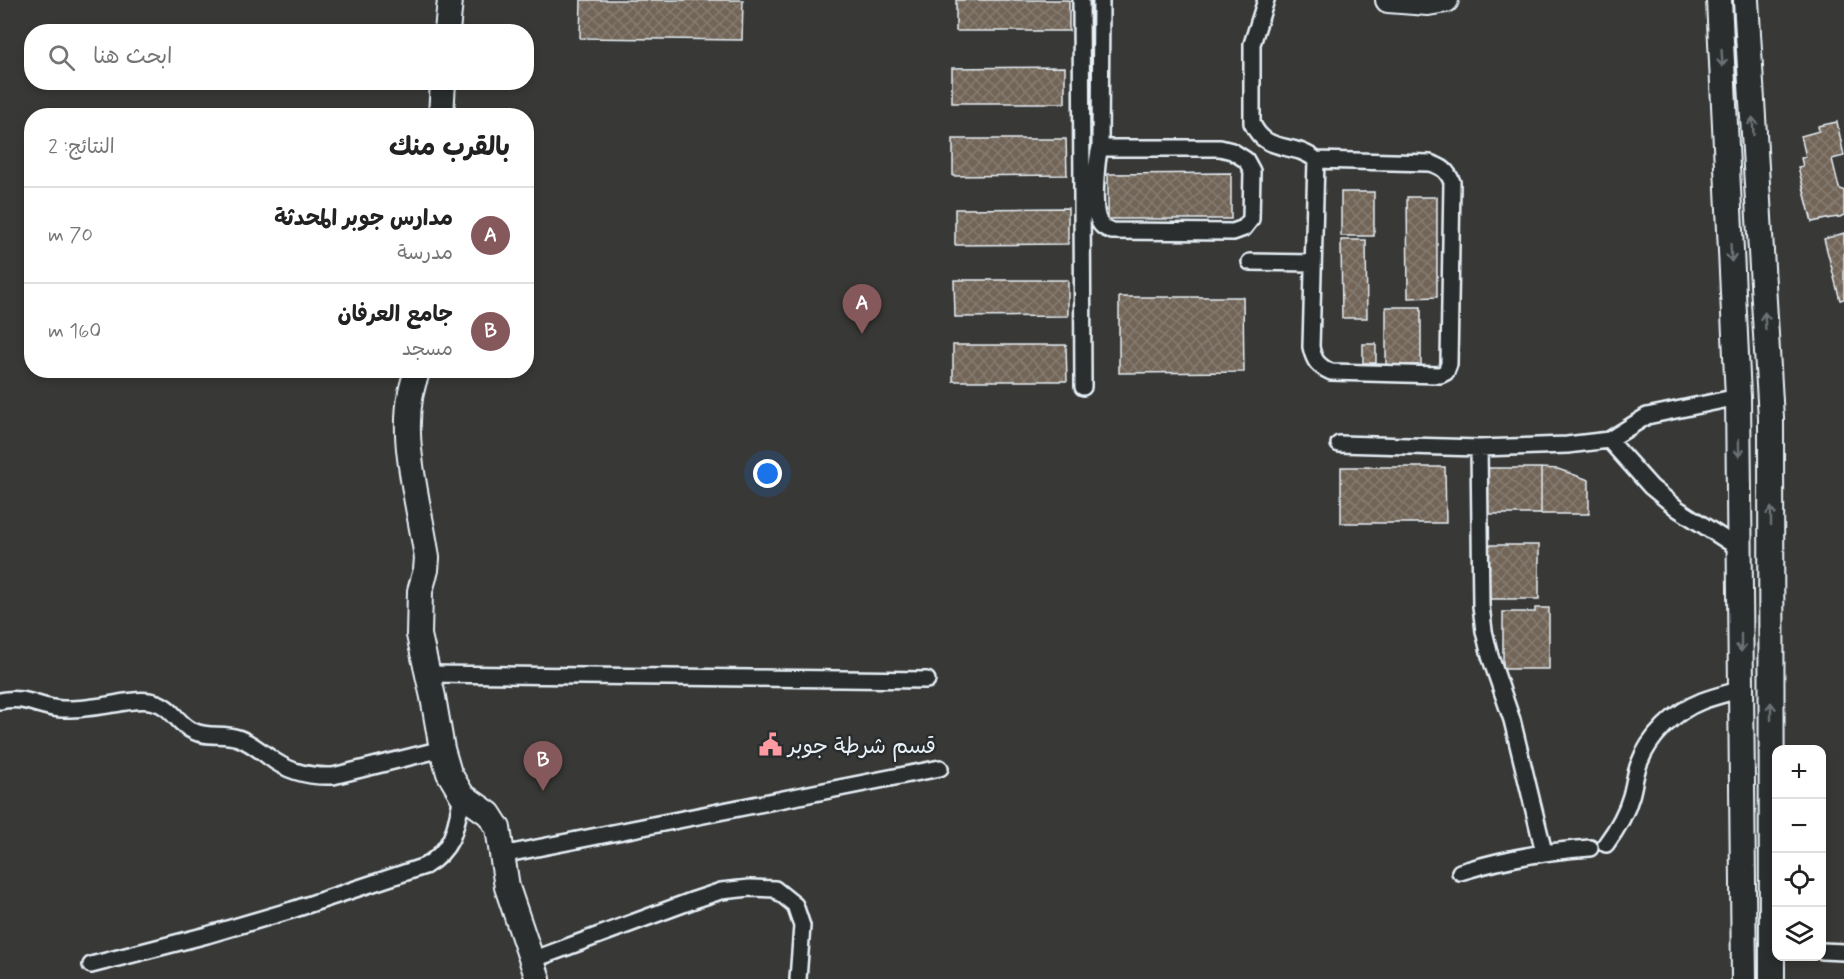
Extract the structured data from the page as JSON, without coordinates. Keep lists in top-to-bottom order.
{
  "places": {
    "public building": ["قسم شرطة جوبر"]
  },
  "page": {
    "search": "ابحث هنا",
    "heading": ["بالقرب منك", "النتائج: 2"],
    "list": [
      {
        "mark": "A",
        "name": "مدارس جوبر المحدثة",
        "note": "مدرسة",
        "value": "70 m"
      },
      {
        "mark": "B",
        "name": "جامع العرفان",
        "note": "مسجد",
        "value": "160 m"
      }
    ],
    "pins": ["A", "B"],
    "map_buttons": ["+", "−"]
  }
}
